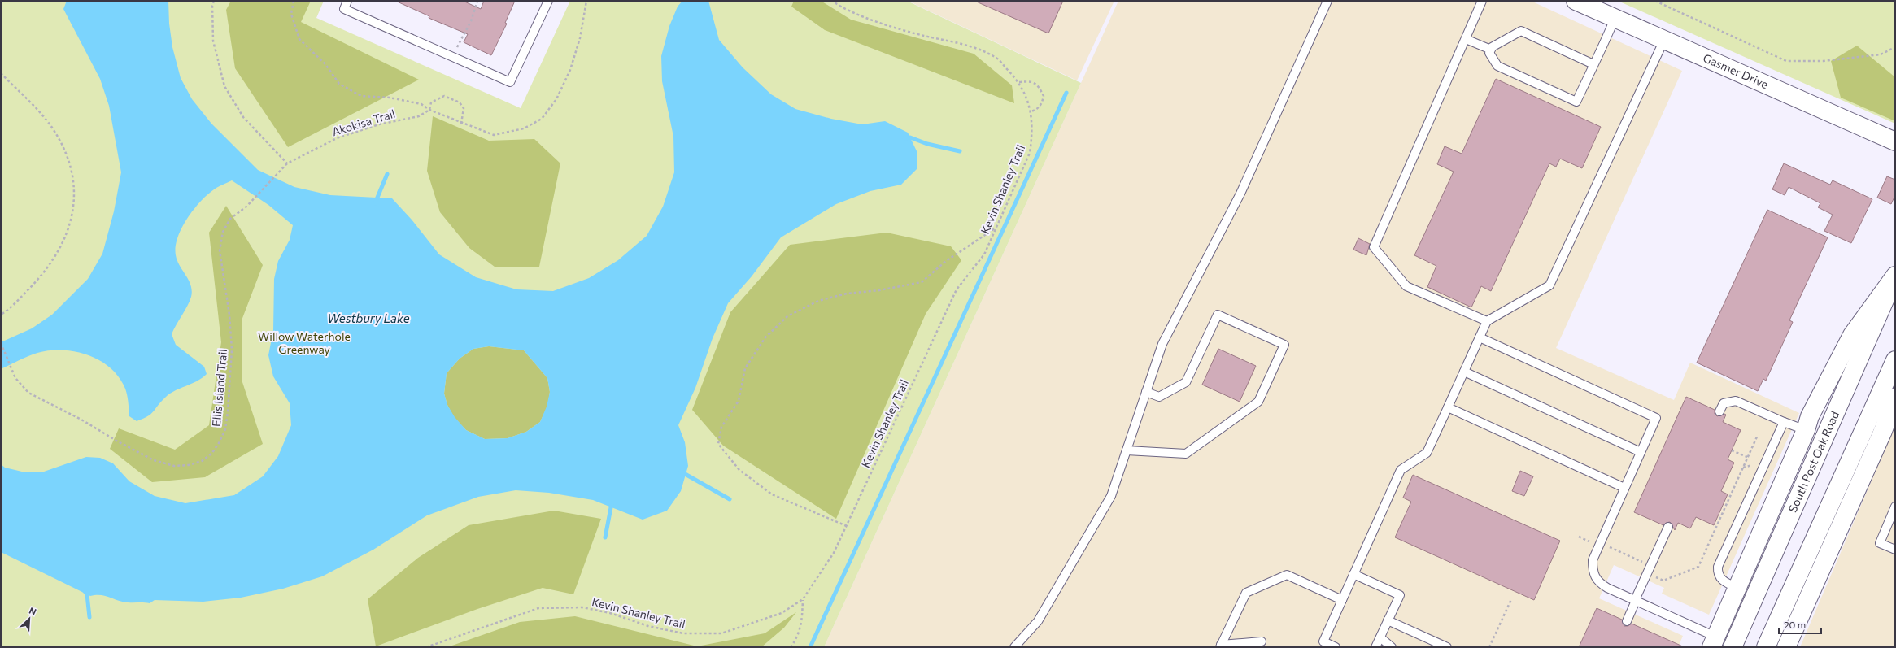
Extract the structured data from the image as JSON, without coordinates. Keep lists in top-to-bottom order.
{
  "streets": {
    "main road": ["Gasmer Drive", "South Post Oak Road"],
    "path": ["Akokisa Trail", "Kevin Shanley Trail", "Ellis Island Trail"]
  },
  "crossings": [
    ["Akokisa Trail", "Ellis Island Trail"]
  ],
  "water": ["Westbury Lake"],
  "parks": ["Willow Waterhole Greenway"],
  "scale_bar": "20 m",
  "north": "top right"
}
